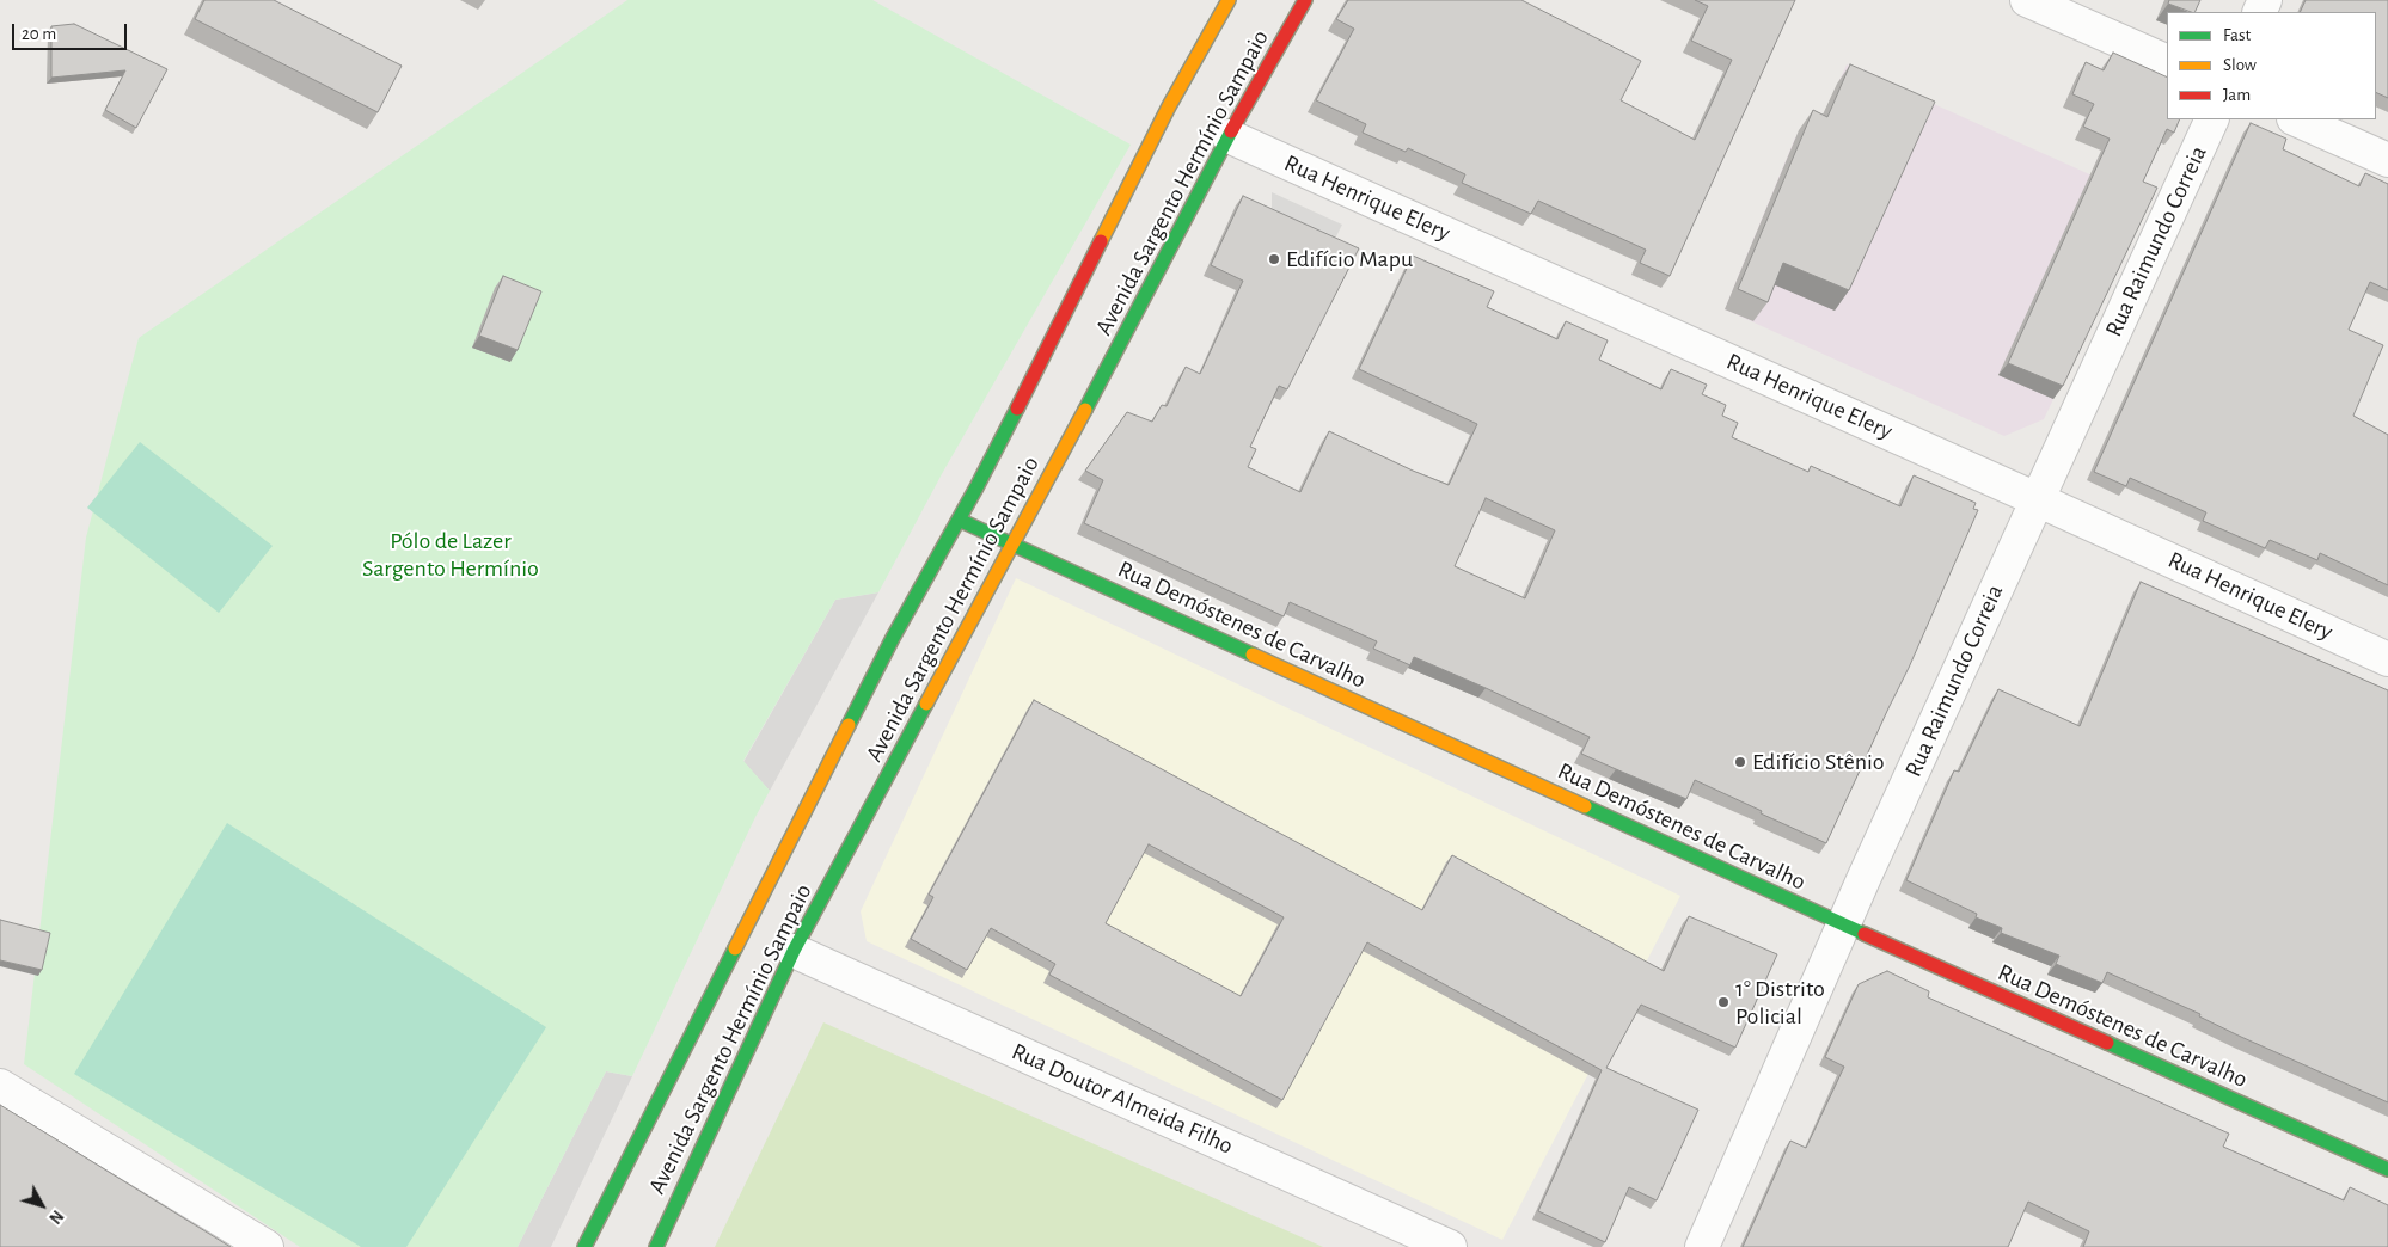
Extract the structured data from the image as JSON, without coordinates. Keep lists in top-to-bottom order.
{
  "streets": {
    "main road": ["Avenida Sargento Hermínio Sampaio", "Rua Demóstenes de Carvalho"],
    "street": ["Rua Henrique Elery", "Rua Raimundo Correia", "Rua Doutor Almeida Filho"]
  },
  "crossings": [
    ["Avenida Sargento Hermínio Sampaio", "Rua Henrique Elery"],
    ["Avenida Sargento Hermínio Sampaio", "Rua Demóstenes de Carvalho"],
    ["Avenida Sargento Hermínio Sampaio", "Rua Doutor Almeida Filho"],
    ["Rua Henrique Elery", "Rua Raimundo Correia"],
    ["Rua Raimundo Correia", "Rua Demóstenes de Carvalho"]
  ],
  "parks": ["Pólo de Lazer Sargento Hermínio"],
  "places": ["Edifício Mapu", "Edifício Stênio", "1° Distrito Policial"],
  "legend": ["Fast", "Slow", "Jam"],
  "scale_bar": "20 m",
  "north": "bottom right"
}
